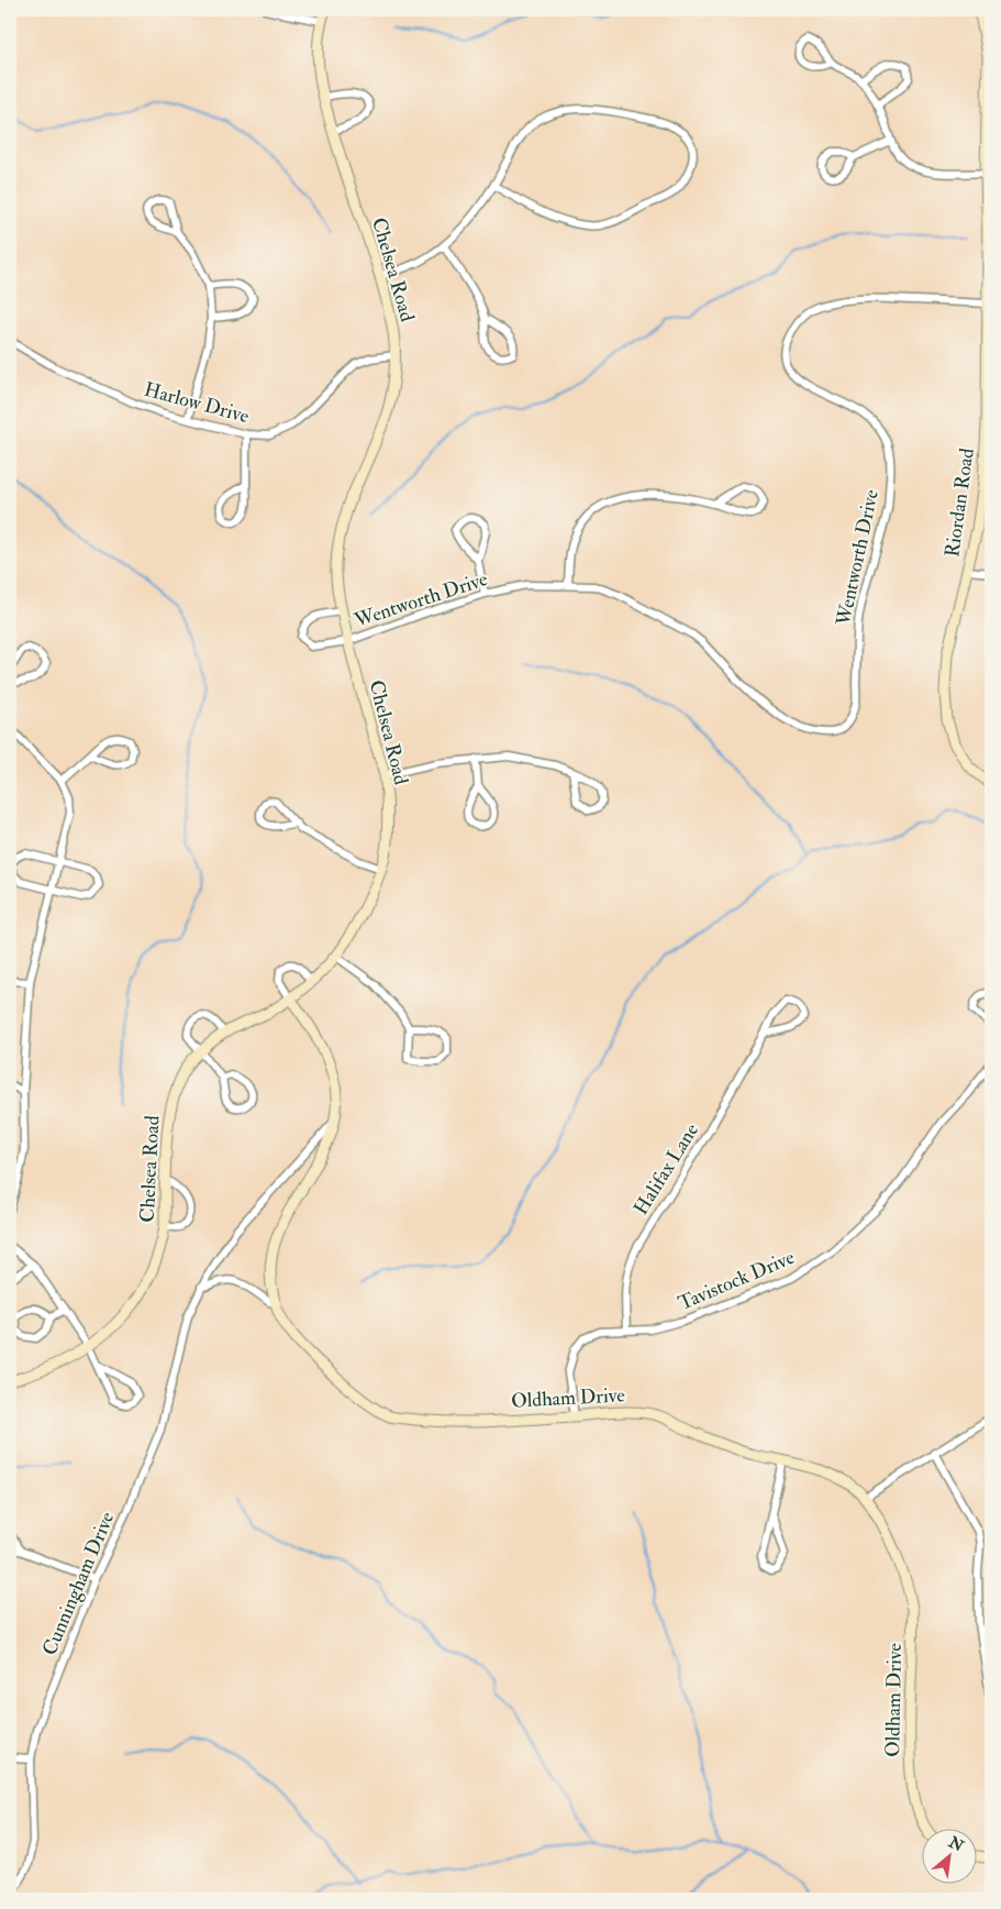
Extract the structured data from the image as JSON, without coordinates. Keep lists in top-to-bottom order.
{
  "streets": {
    "street": [
      "Chelsea Road",
      "Harlow Drive",
      "Riordan Road",
      "Wentworth Drive",
      "Halifax Lane",
      "Tavistock Drive",
      "Oldham Drive",
      "Cunningham Drive"
    ]
  },
  "crossings": [
    ["Chelsea Road", "Harlow Drive"],
    ["Chelsea Road", "Wentworth Drive"],
    ["Chelsea Road", "Oldham Drive"],
    ["Riordan Road", "Wentworth Drive"],
    ["Halifax Lane", "Tavistock Drive"],
    ["Tavistock Drive", "Oldham Drive"],
    ["Oldham Drive", "Cunningham Drive"]
  ],
  "north": "top right"
}
